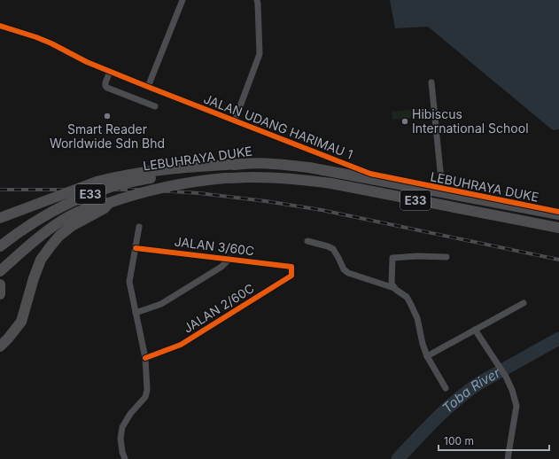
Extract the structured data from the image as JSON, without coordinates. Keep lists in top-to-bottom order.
{
  "streets": {
    "highway": ["LEBUHRAYA DUKE", "E33"],
    "street": ["JALAN UDANG HARIMAU 1", "JALAN 3/60C", "JALAN 2/60C"]
  },
  "crossings": [
    ["JALAN UDANG HARIMAU 1", "LEBUHRAYA DUKE"],
    ["JALAN 3/60C", "JALAN 2/60C"]
  ],
  "water": ["Toba River"],
  "places": ["Smart Reader Worldwide Sdn Bhd", "Hibiscus International School"],
  "scale_bar": "100 m"
}
